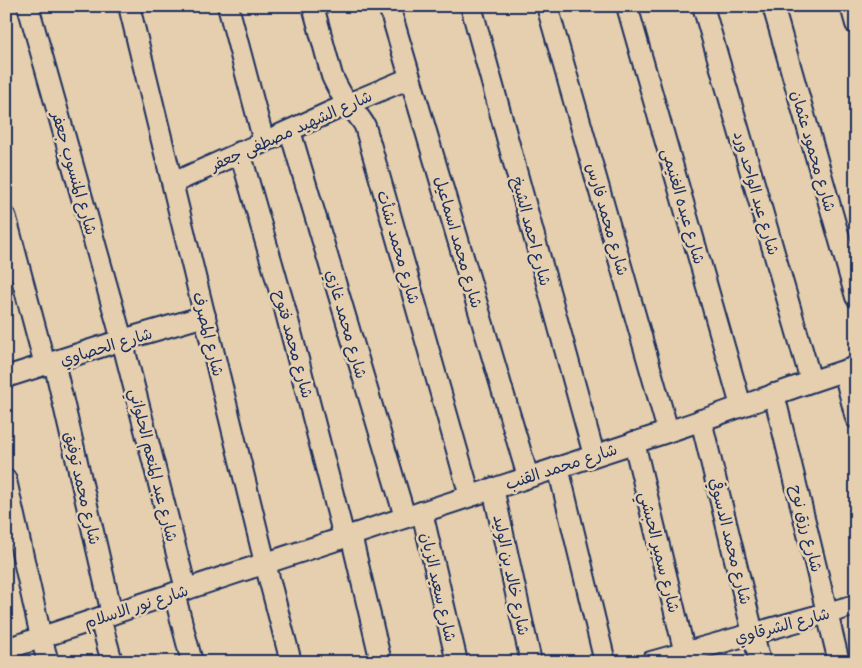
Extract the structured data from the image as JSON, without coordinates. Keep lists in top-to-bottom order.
{
  "streets": {
    "street": [
      "شارع الشهيد مصطفى جعفر",
      "شارع محمود عثمان",
      "شارع المنسوب جعفر",
      "شارع عبد الواحد ورد",
      "شارع عبده الغنيمى",
      "شارع محمد فارس",
      "شارع احمد الشيخ",
      "شارع محمد اسماعيل",
      "شارع محمد نشأت",
      "شارع محمد غازي",
      "شارع المصرف",
      "شارع محمد فتوح",
      "شارع الحصاوي",
      "شارع عبد المنعم الحلواني",
      "شارع محمد القنب",
      "شارع محمد توفيق",
      "شارع رزق نوح",
      "شارع محمد الدسوقي",
      "شارع سمير الحبشي",
      "شارع خالد بن الوليد",
      "شارع سعيد الزيان",
      "شارع نور الاسلام",
      "شارع الشرقاوي"
    ]
  },
  "crossings": [
    ["شارع الشهيد مصطفى جعفر", "شارع محمد اسماعيل"],
    ["شارع الشهيد مصطفى جعفر", "شارع محمد نشأت"],
    ["شارع الشهيد مصطفى جعفر", "شارع محمد غازي"],
    ["شارع الشهيد مصطفى جعفر", "شارع المصرف"],
    ["شارع الشهيد مصطفى جعفر", "شارع محمد فتوح"],
    ["شارع المنسوب جعفر", "شارع الحصاوي"],
    ["شارع المنسوب جعفر", "شارع عبد المنعم الحلواني"],
    ["شارع عبد الواحد ورد", "شارع محمد القنب"],
    ["شارع عبده الغنيمى", "شارع محمد القنب"],
    ["شارع محمد فارس", "شارع محمد القنب"],
    ["شارع احمد الشيخ", "شارع محمد القنب"],
    ["شارع محمد اسماعيل", "شارع محمد القنب"],
    ["شارع محمد نشأت", "شارع محمد القنب"],
    ["شارع محمد غازي", "شارع محمد القنب"],
    ["شارع محمد غازي", "شارع سعيد الزيان"],
    ["شارع المصرف", "شارع الحصاوي"],
    ["شارع المصرف", "شارع محمد القنب"],
    ["شارع المصرف", "شارع نور الاسلام"],
    ["شارع محمد فتوح", "شارع محمد القنب"],
    ["شارع الحصاوي", "شارع عبد المنعم الحلواني"],
    ["شارع الحصاوي", "شارع محمد توفيق"],
    ["شارع عبد المنعم الحلواني", "شارع نور الاسلام"],
    ["شارع محمد القنب", "شارع رزق نوح"],
    ["شارع محمد القنب", "شارع محمد الدسوقي"],
    ["شارع محمد القنب", "شارع سمير الحبشي"],
    ["شارع محمد القنب", "شارع خالد بن الوليد"],
    ["شارع محمد القنب", "شارع سعيد الزيان"],
    ["شارع محمد القنب", "شارع نور الاسلام"],
    ["شارع محمد توفيق", "شارع نور الاسلام"],
    ["شارع رزق نوح", "شارع الشرقاوي"],
    ["شارع محمد الدسوقي", "شارع الشرقاوي"],
    ["شارع سمير الحبشي", "شارع الشرقاوي"]
  ]
}
